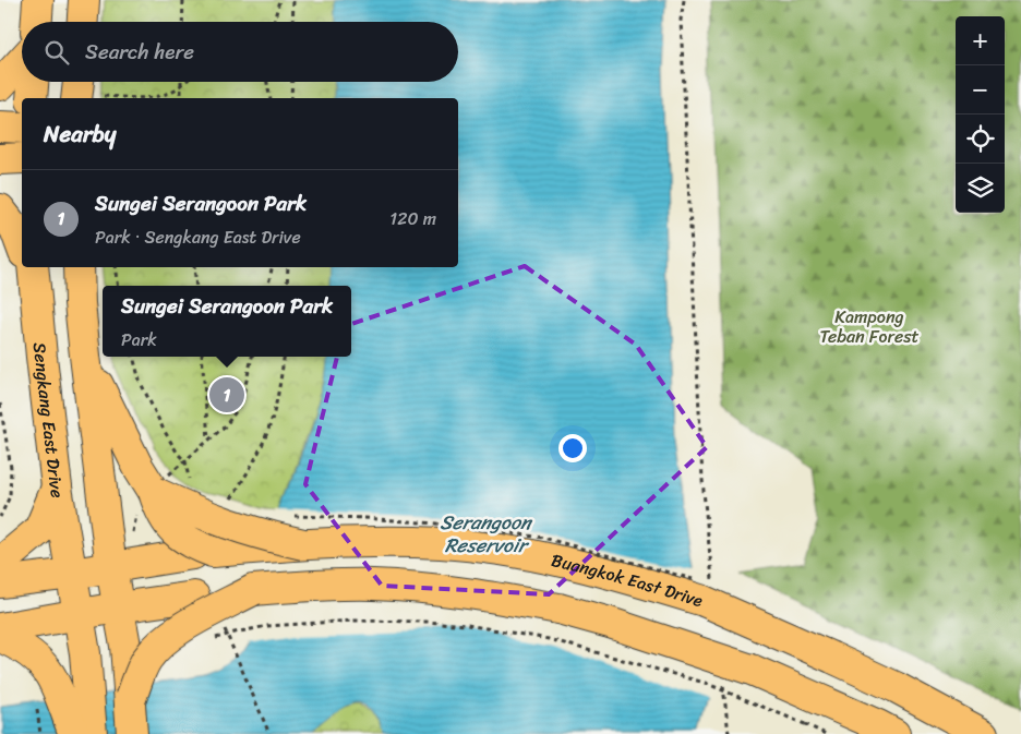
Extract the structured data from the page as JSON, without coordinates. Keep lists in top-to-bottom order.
{
  "streets": {
    "main road": ["Sengkang East Drive", "Buangkok East Drive"]
  },
  "crossings": [
    ["Sengkang East Drive", "Buangkok East Drive"]
  ],
  "water": ["Serangoon Reservoir"],
  "parks": ["Kampong Teban Forest"],
  "page": {
    "map_buttons": ["+", "−"],
    "search": "Search here",
    "heading": "Nearby",
    "list": [
      {
        "mark": "1",
        "name": "Sungei Serangoon Park",
        "note": "Park · Sengkang East Drive",
        "value": "120 m"
      }
    ],
    "popup": ["Sungei Serangoon Park", "Park"],
    "pins": "1"
  }
}
